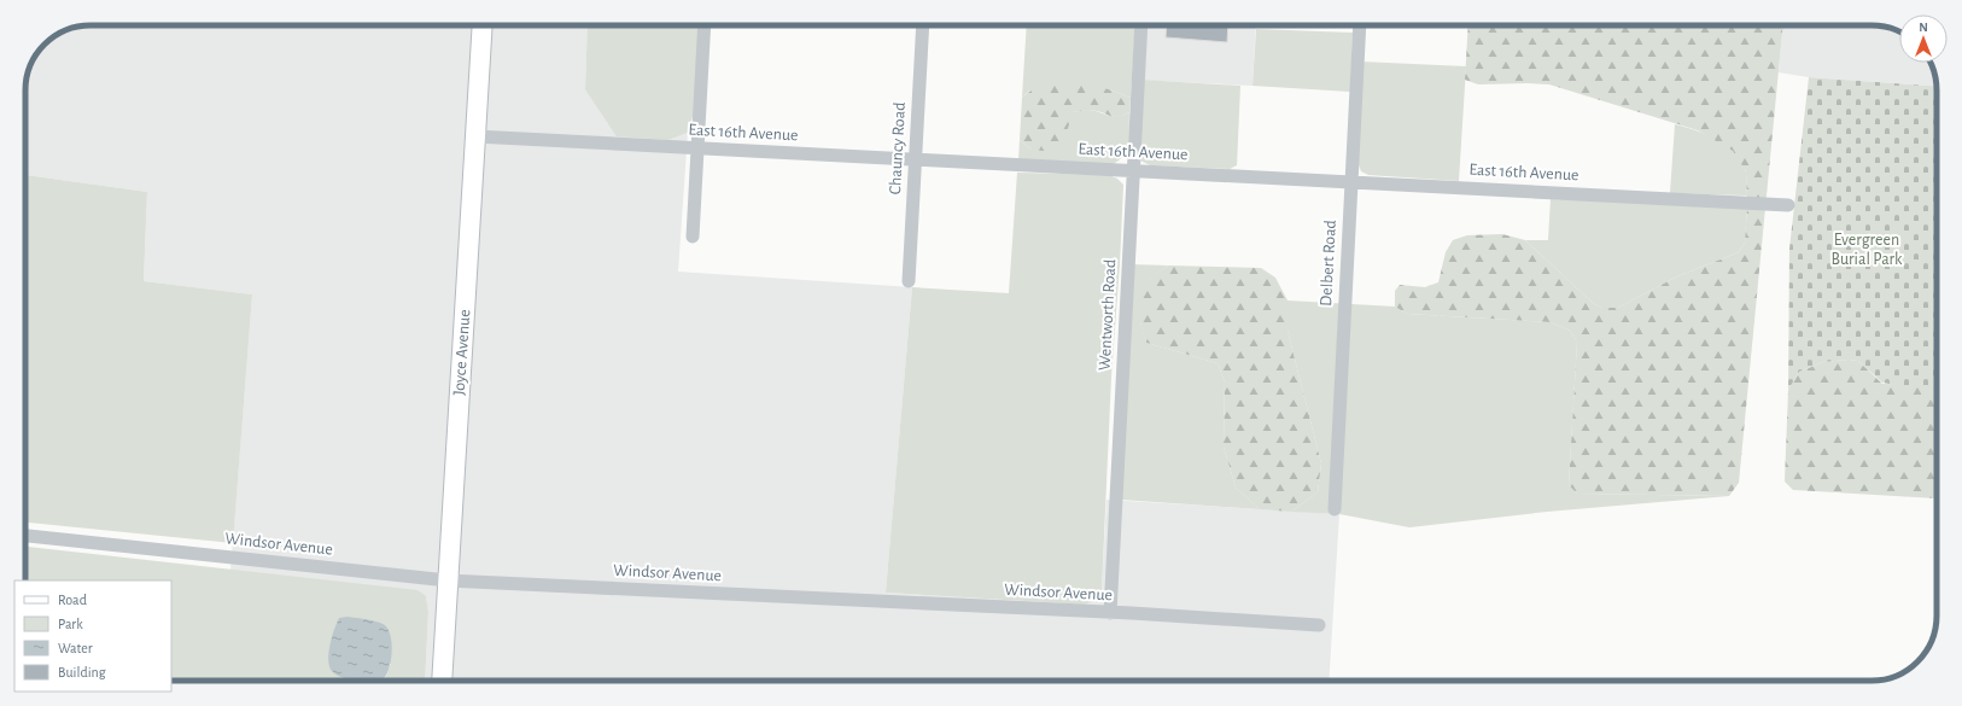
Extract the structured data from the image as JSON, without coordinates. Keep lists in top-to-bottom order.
{
  "streets": {
    "street": [
      "East 16th Avenue",
      "Chauncy Road",
      "Delbert Road",
      "Wentworth Road",
      "Joyce Avenue",
      "Windsor Avenue"
    ]
  },
  "crossings": [
    ["East 16th Avenue", "Chauncy Road"],
    ["East 16th Avenue", "Delbert Road"],
    ["East 16th Avenue", "Wentworth Road"],
    ["East 16th Avenue", "Joyce Avenue"],
    ["Wentworth Road", "Windsor Avenue"],
    ["Joyce Avenue", "Windsor Avenue"]
  ],
  "parks": ["Evergreen Burial Park"],
  "legend": [
    "Road",
    "Park",
    "Water",
    "Building"
  ],
  "north": "top"
}
